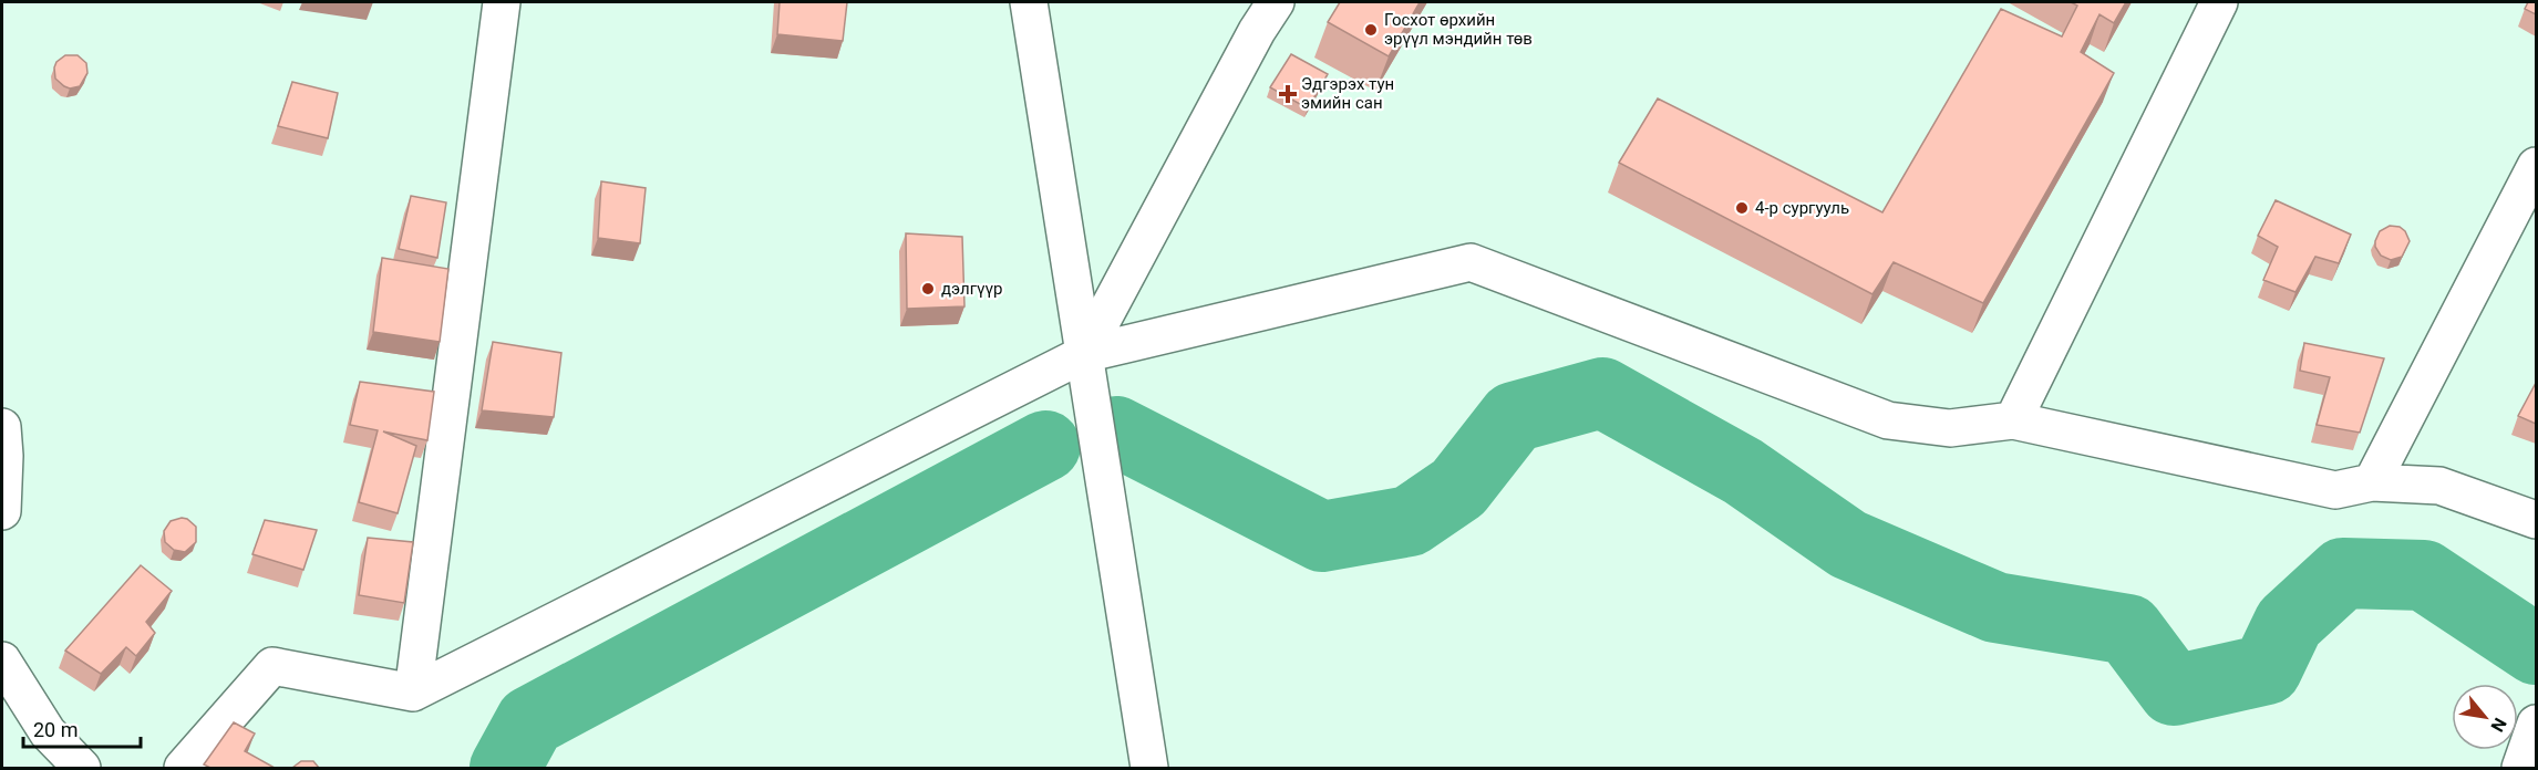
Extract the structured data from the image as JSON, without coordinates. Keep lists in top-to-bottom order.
{
  "places": {
    "other": ["Госхот өрхийн эрүүл мэндийн төв", "4-р сургууль", "дэлгүүр"],
    "health": ["Эдгэрэх тун эмийн сан"]
  },
  "scale_bar": "20 m",
  "north": "bottom right"
}
